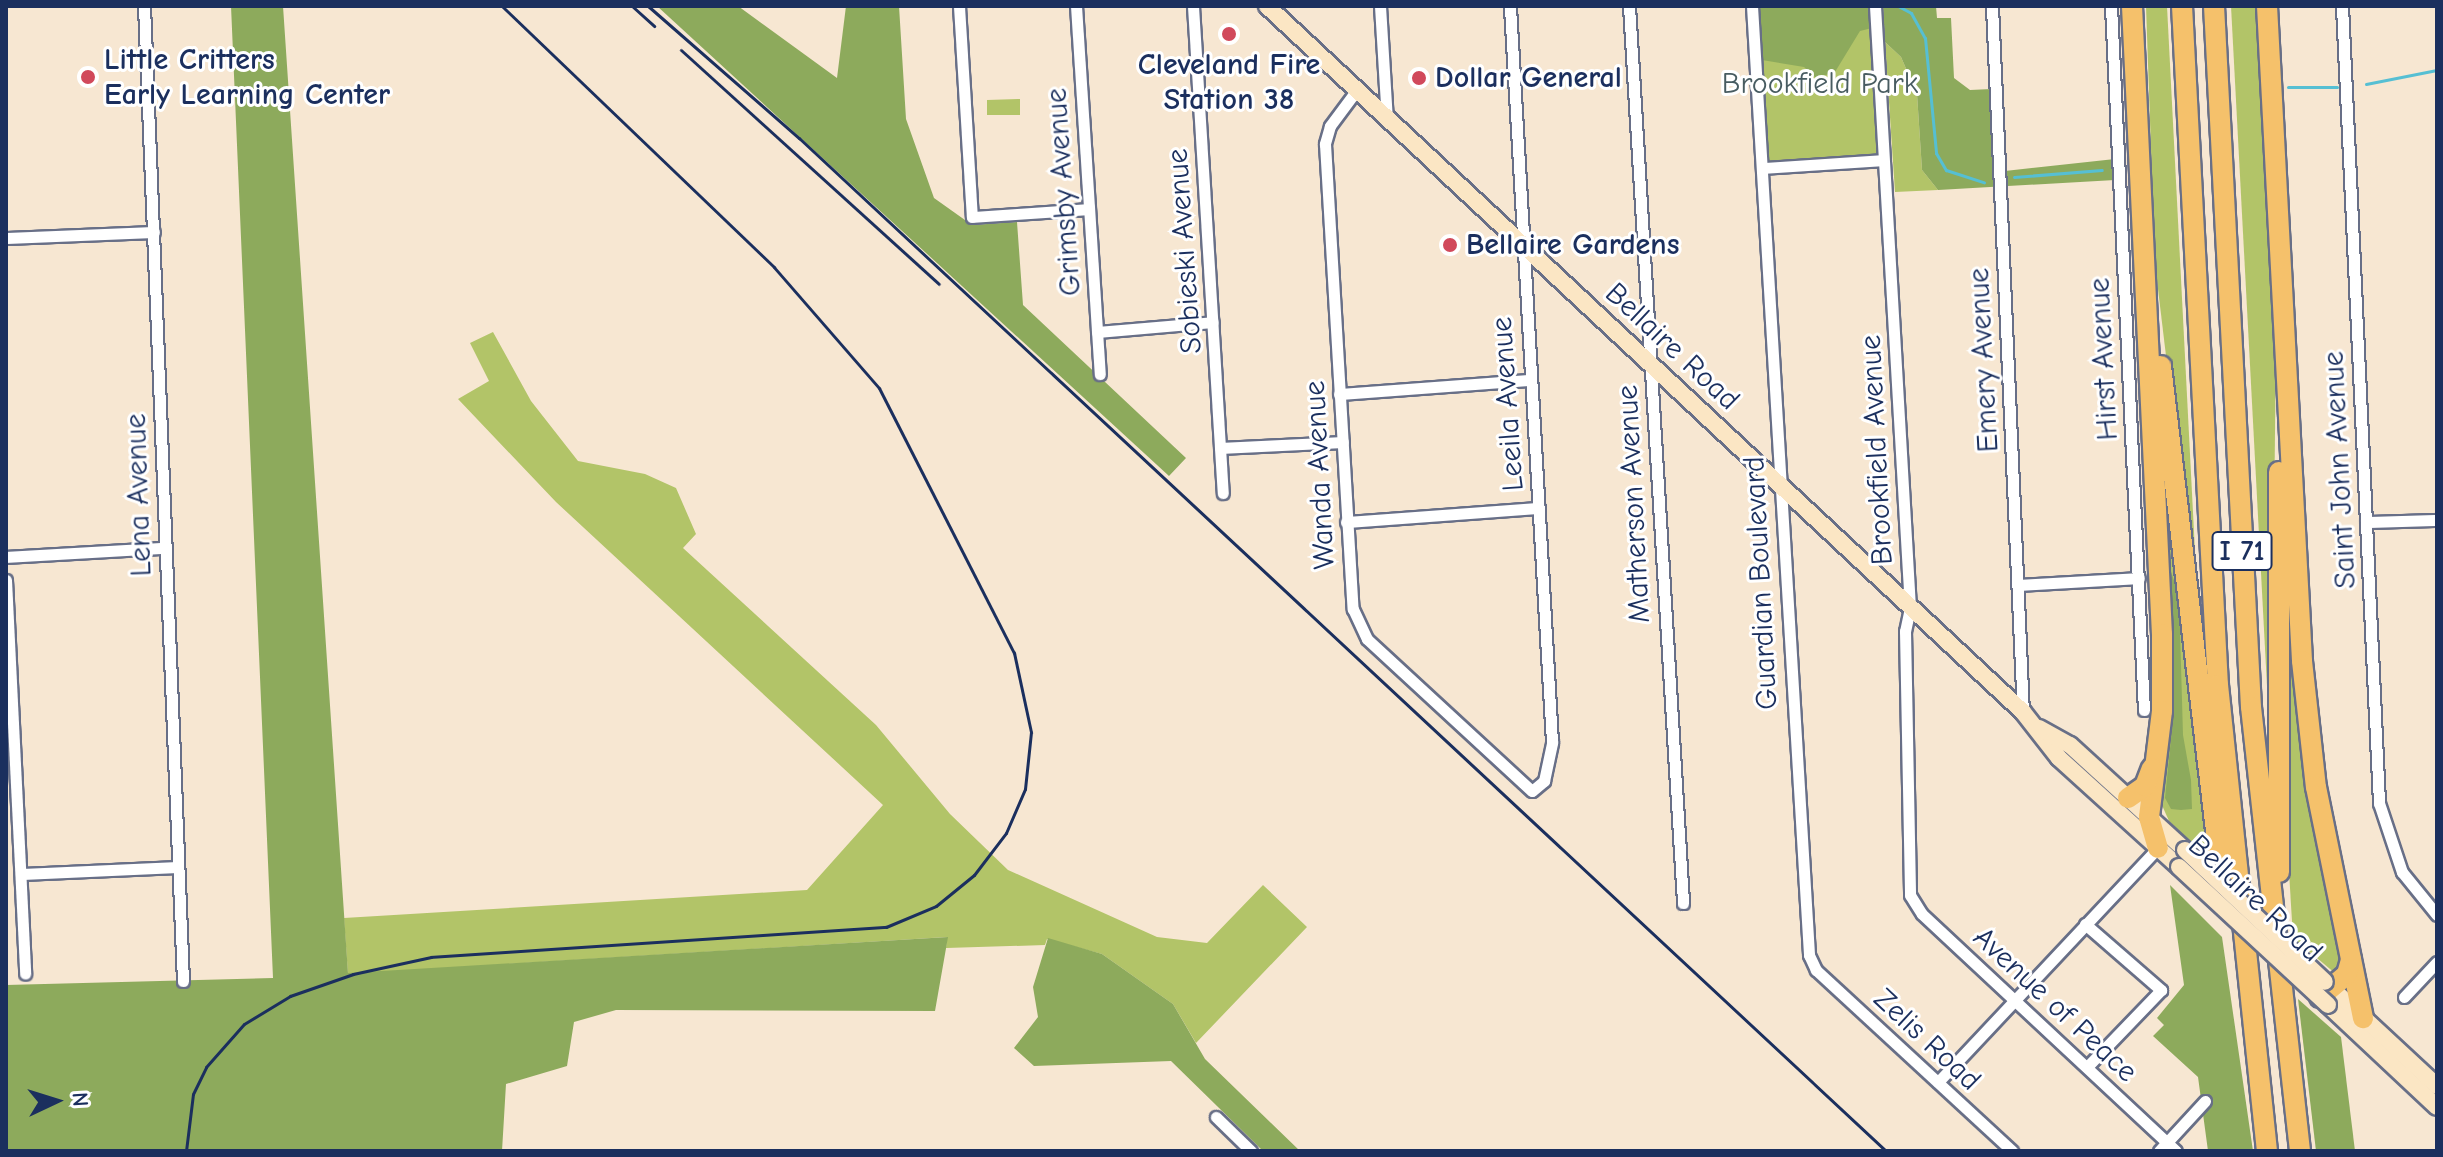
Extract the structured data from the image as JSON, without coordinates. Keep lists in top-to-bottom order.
{
  "streets": {
    "highway": ["I 71"],
    "street": [
      "Grimsby Avenue",
      "Sobieski Avenue",
      "Bellaire Road",
      "Hirst Avenue",
      "Emery Avenue",
      "Leeila Avenue",
      "Brookfield Avenue",
      "Saint John Avenue",
      "Wanda Avenue",
      "Lena Avenue",
      "Matherson Avenue",
      "Guardian Boulevard",
      "Avenue of Peace",
      "Zelis Road"
    ]
  },
  "crossings": [
    ["Bellaire Road", "Emery Avenue"],
    ["Bellaire Road", "Leeila Avenue"],
    ["Bellaire Road", "Brookfield Avenue"],
    ["Bellaire Road", "Wanda Avenue"],
    ["Bellaire Road", "Matherson Avenue"],
    ["Bellaire Road", "Guardian Boulevard"],
    ["Leeila Avenue", "Wanda Avenue"],
    ["Brookfield Avenue", "Avenue of Peace"],
    ["Guardian Boulevard", "Zelis Road"]
  ],
  "parks": ["Brookfield Park"],
  "places": [
    "Cleveland Fire Station 38",
    "Little Critters Early Learning Center",
    "Dollar General",
    "Bellaire Gardens"
  ],
  "north": "right"
}
